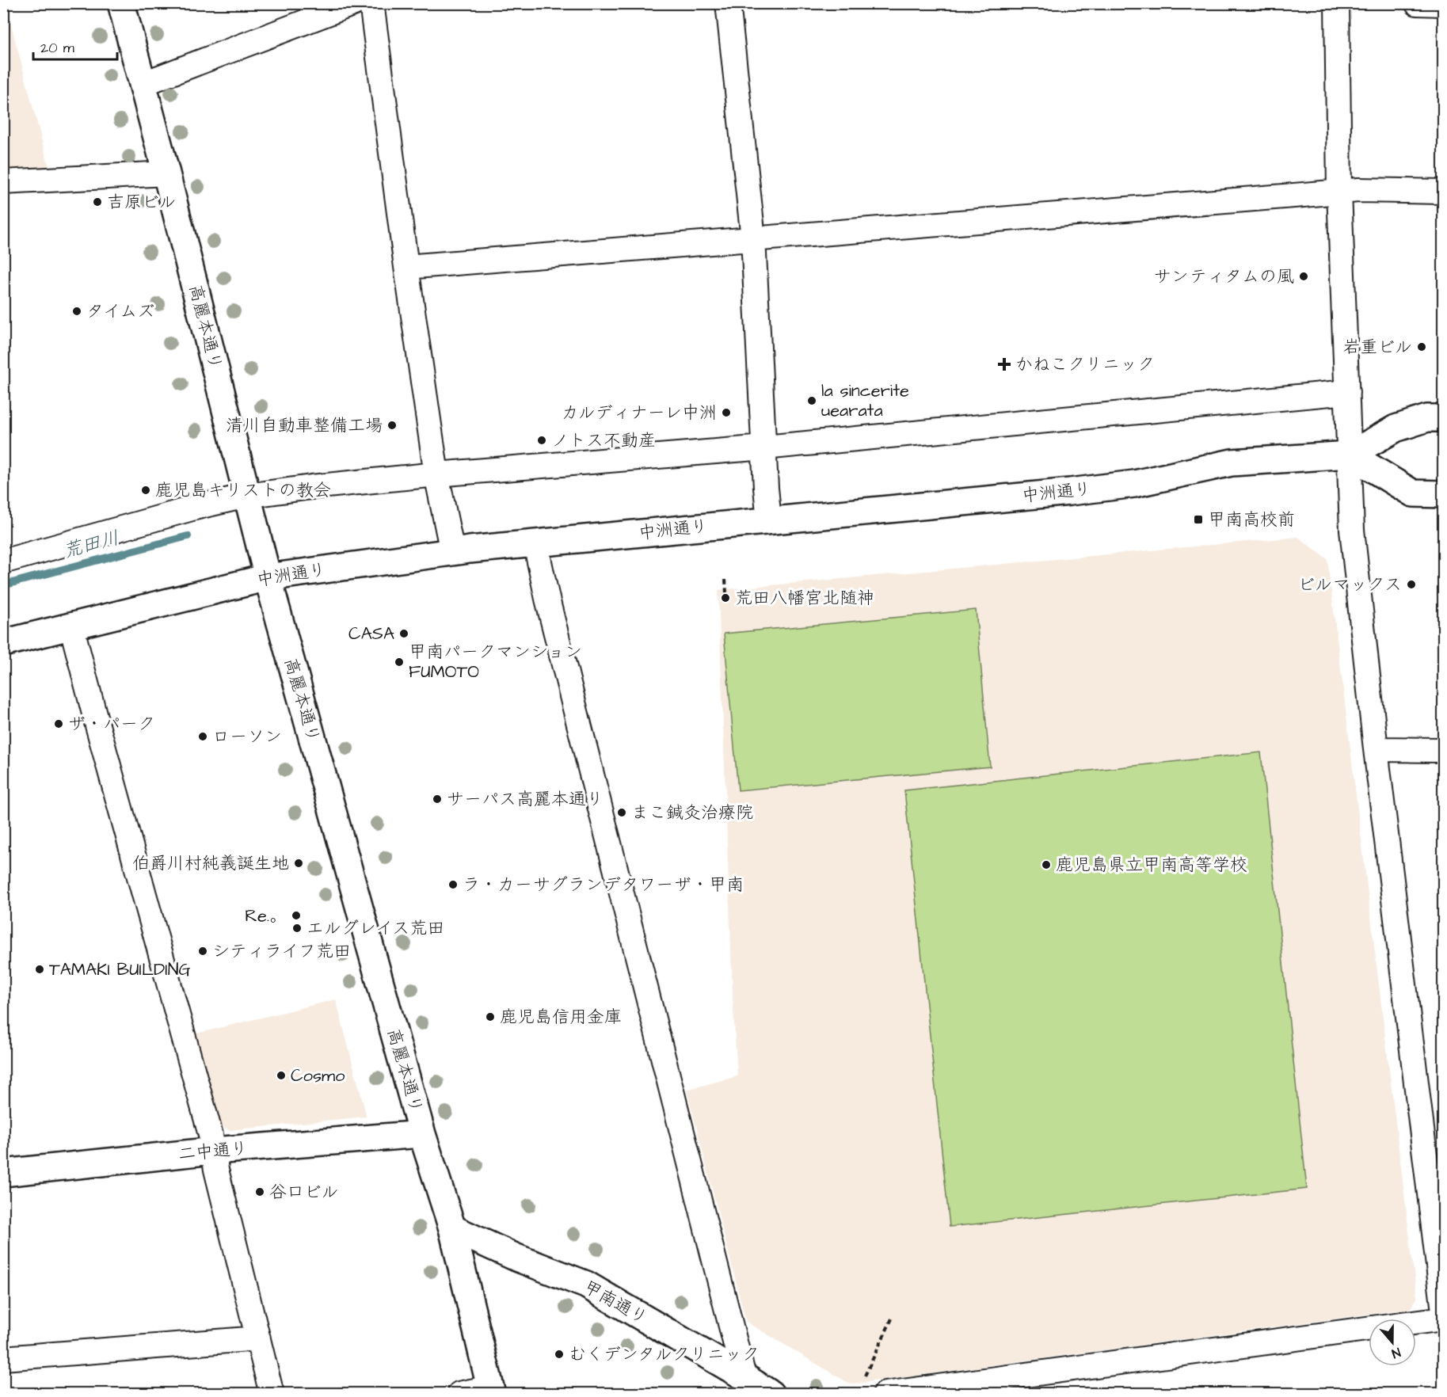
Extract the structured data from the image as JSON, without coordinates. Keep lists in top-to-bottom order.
{
  "streets": {
    "street": [
      "高麗本通り",
      "中洲通り",
      "二中通り",
      "甲南通り"
    ]
  },
  "crossings": [
    ["高麗本通り", "中洲通り"],
    ["高麗本通り", "二中通り"],
    ["高麗本通り", "甲南通り"]
  ],
  "water": ["荒田川"],
  "places": {
    "other": [
      "吉原ビル",
      "サンティタムの風",
      "タイムズ",
      "岩重ビル",
      "la sincerite uearata",
      "カルディナーレ中洲",
      "清川自動車整備工場",
      "ノトス不動産",
      "鹿児島キリストの教会",
      "ビルマックス",
      "荒田八幡宮北随神",
      "CASA",
      "甲南パークマンション FUMOTO",
      "ザ・パーク",
      "ローソン",
      "サーパス高麗本通り",
      "まこ鍼灸治療院",
      "伯爵川村純義誕生地",
      "鹿児島県立甲南高等学校",
      "ラ・カーサグランデタワーザ・甲南",
      "Re.。",
      "エルグレイス荒田",
      "シティライフ荒田",
      "TAMAKI BUILDING",
      "鹿児島信用金庫",
      "Cosmo",
      "谷口ビル",
      "むくデンタルクリニック"
    ],
    "health": ["かねこクリニック"],
    "transit": ["甲南高校前"]
  },
  "scale_bar": "20 m",
  "north": "bottom"
}
